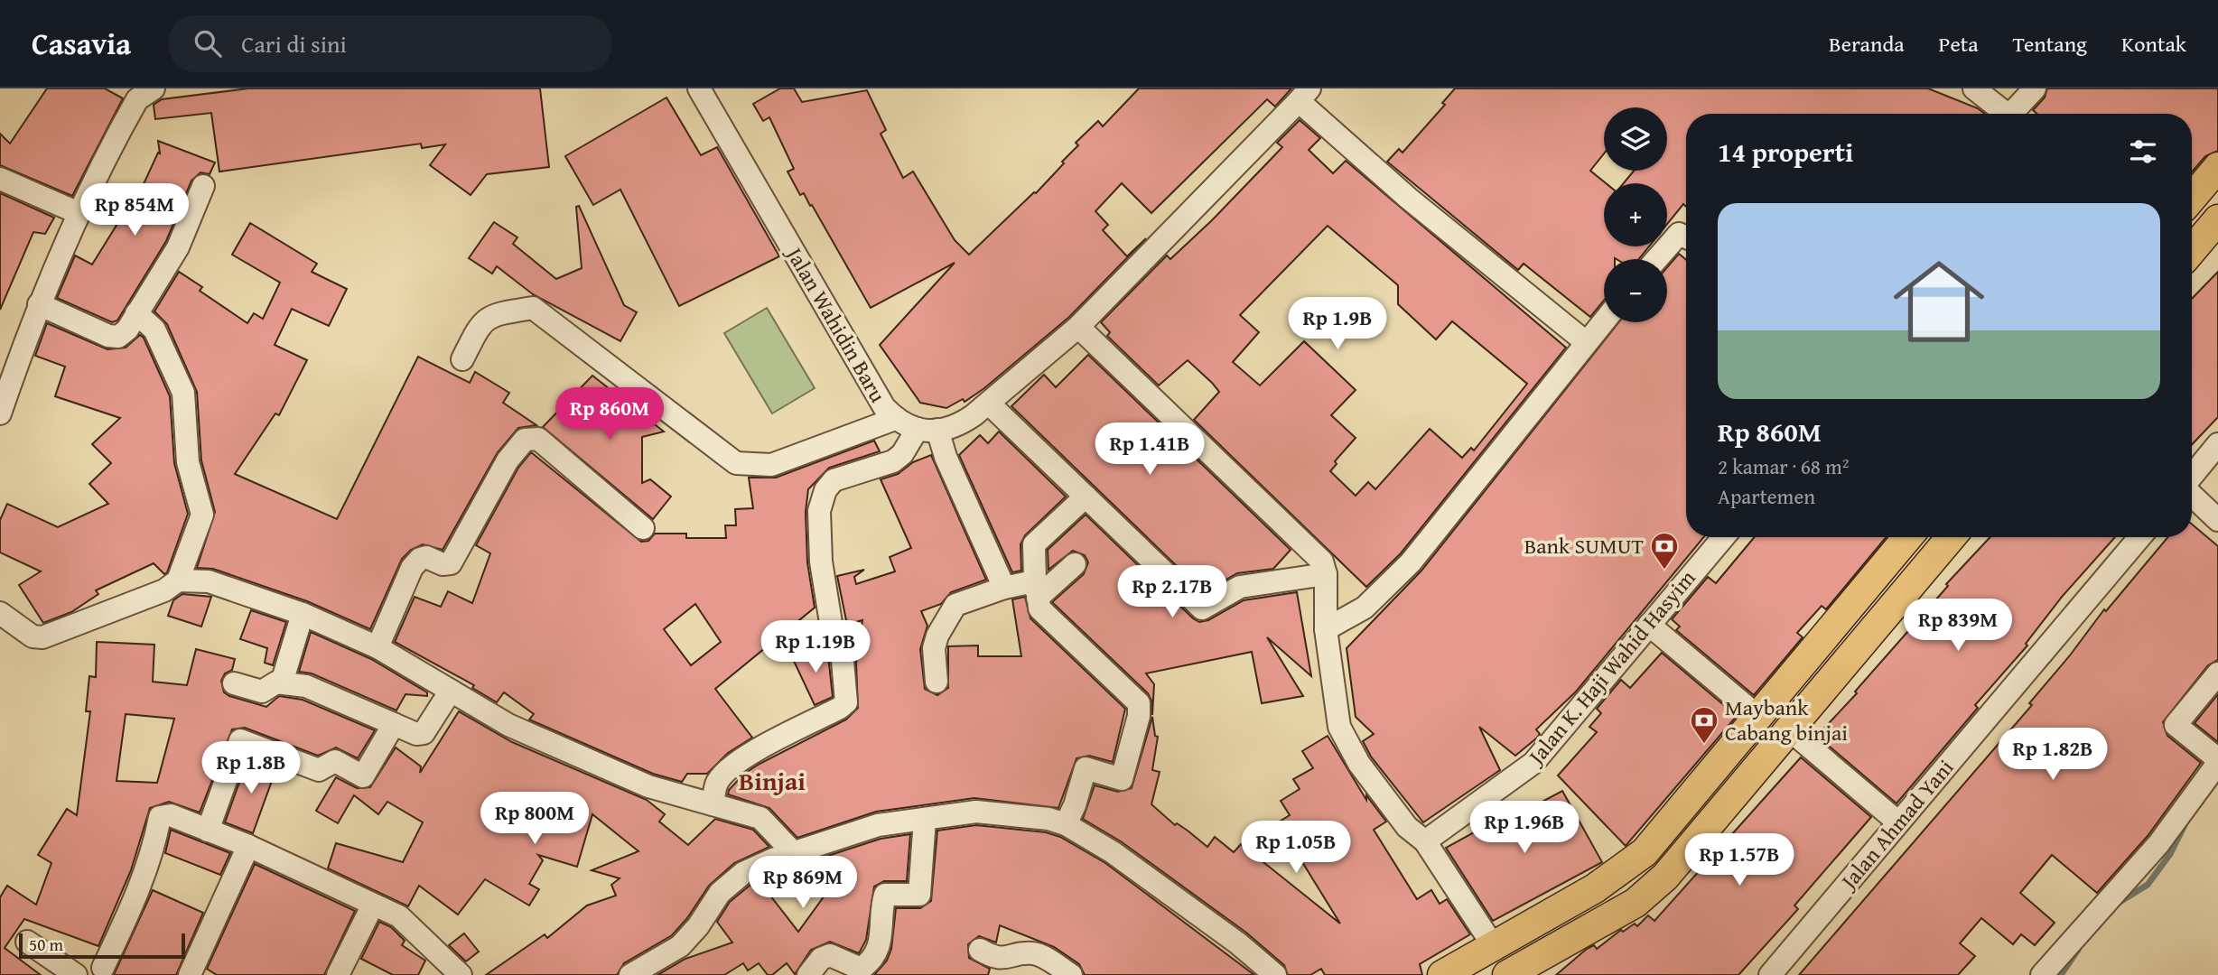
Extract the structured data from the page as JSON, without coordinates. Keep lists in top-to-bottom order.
{
  "streets": {
    "street": ["Jalan Wahidin Baru", "Jalan K. Haji Wahid Hasyim", "Jalan Ahmad Yani"]
  },
  "districts": ["Binjai"],
  "places": {
    "bank": ["Bank SUMUT", "Maybank Cabang binjai"]
  },
  "scale_bar": "50 m",
  "page": {
    "header": "Casavia",
    "search": "Cari di sini",
    "nav": [
      "Beranda",
      "Peta",
      "Tentang",
      "Kontak"
    ],
    "map_buttons": ["+", "−"],
    "heading": "14 properti",
    "price": [
      "Rp 854M",
      "Rp 1.9B",
      "Rp 860M",
      "Rp 1.41B",
      "Rp 2.17B",
      "Rp 839M",
      "Rp 1.19B",
      "Rp 1.82B",
      "Rp 1.8B",
      "Rp 800M",
      "Rp 1.96B",
      "Rp 1.05B",
      "Rp 1.57B",
      "Rp 869M"
    ],
    "list": [
      {
        "name": "Rp 860M",
        "note": "2 kamar · 68 m² · Apartemen"
      }
    ],
    "scale": "50 m"
  }
}
